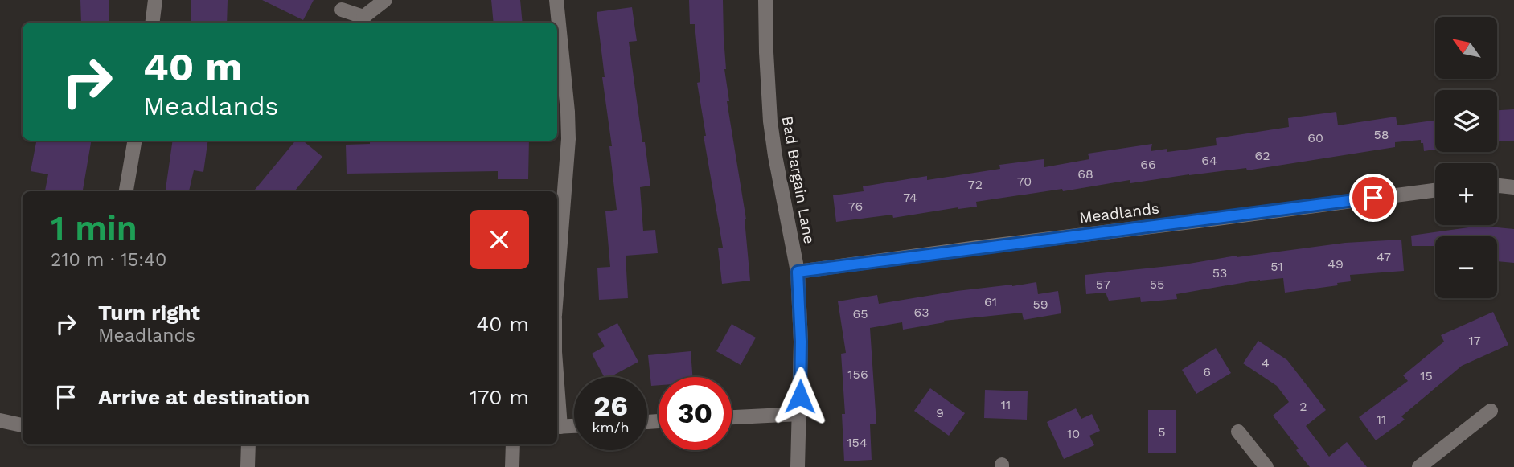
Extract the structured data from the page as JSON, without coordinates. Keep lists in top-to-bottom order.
{
  "streets": {
    "street": ["Bad Bargain Lane", "Meadlands"]
  },
  "crossings": [
    ["Bad Bargain Lane", "Meadlands"]
  ],
  "house_numbers": [
    "58",
    "60",
    "62",
    "64",
    "66",
    "68",
    "70",
    "72",
    "74",
    "76",
    "47",
    "49",
    "51",
    "53",
    "57",
    "55",
    "61",
    "59",
    "63",
    "65",
    "17",
    "4",
    "6",
    "156",
    "15",
    "11",
    "2",
    "9",
    "11",
    "5",
    "10",
    "154"
  ],
  "north": "top left",
  "page": {
    "map_buttons": ["+", "−"],
    "turn": ["40 m", "Meadlands"],
    "heading": ["1 min", "210 m · 15:40"],
    "list": [
      {
        "name": "Turn right",
        "note": "Meadlands",
        "value": "40 m"
      },
      {
        "name": "Arrive at destination",
        "value": "170 m"
      }
    ],
    "speed": "26 km/h",
    "limit": "30"
  }
}
